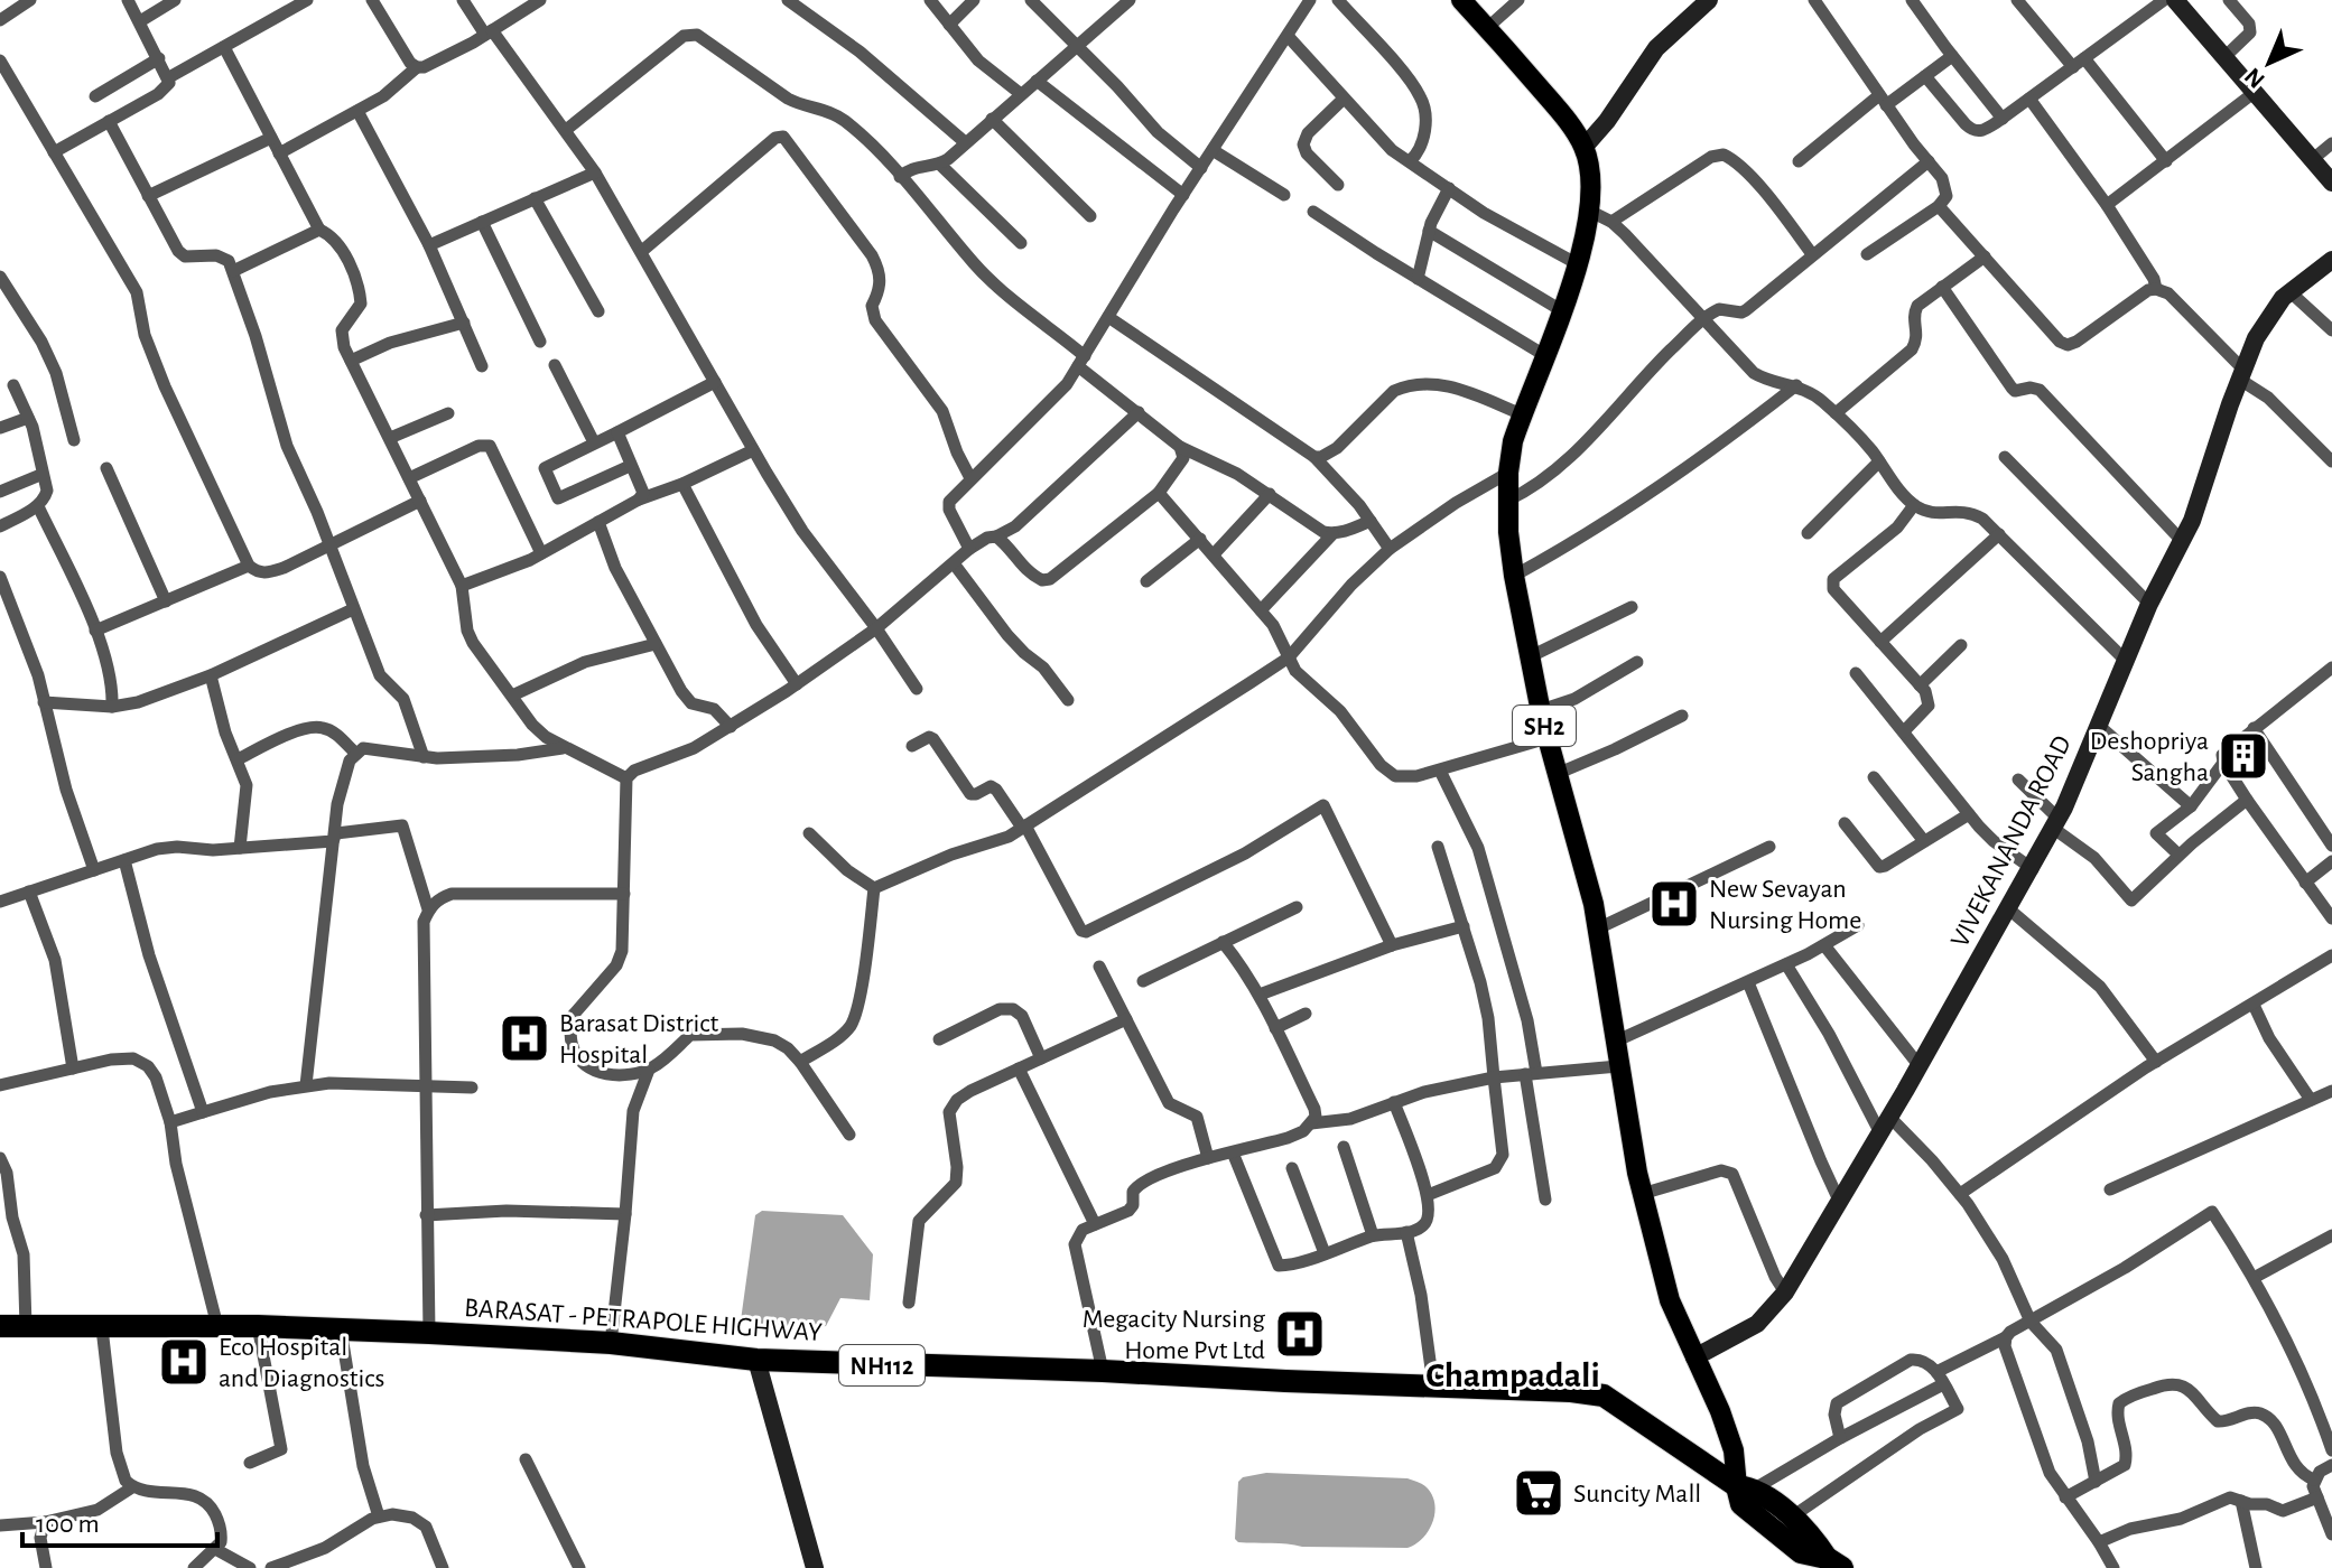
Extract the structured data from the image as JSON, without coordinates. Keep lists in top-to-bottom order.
{
  "streets": {
    "highway": ["BARASAT - PETRAPOLE HIGHWAY", "NH112"],
    "main road": ["SH2"],
    "street": ["VIVEKANANDA ROAD"]
  },
  "crossings": [
    ["SH2", "VIVEKANANDA ROAD"],
    ["SH2", "BARASAT - PETRAPOLE HIGHWAY"]
  ],
  "districts": ["Champadali"],
  "places": {
    "building": ["Deshopriya Sangha"],
    "hospital": [
      "New Sevayan Nursing Home",
      "Barasat District Hospital",
      "Megacity Nursing Home Pvt Ltd",
      "Eco Hospital and Diagnostics"
    ],
    "supermarket": ["Suncity Mall"]
  },
  "scale_bar": "100 m",
  "north": "bottom left"
}
